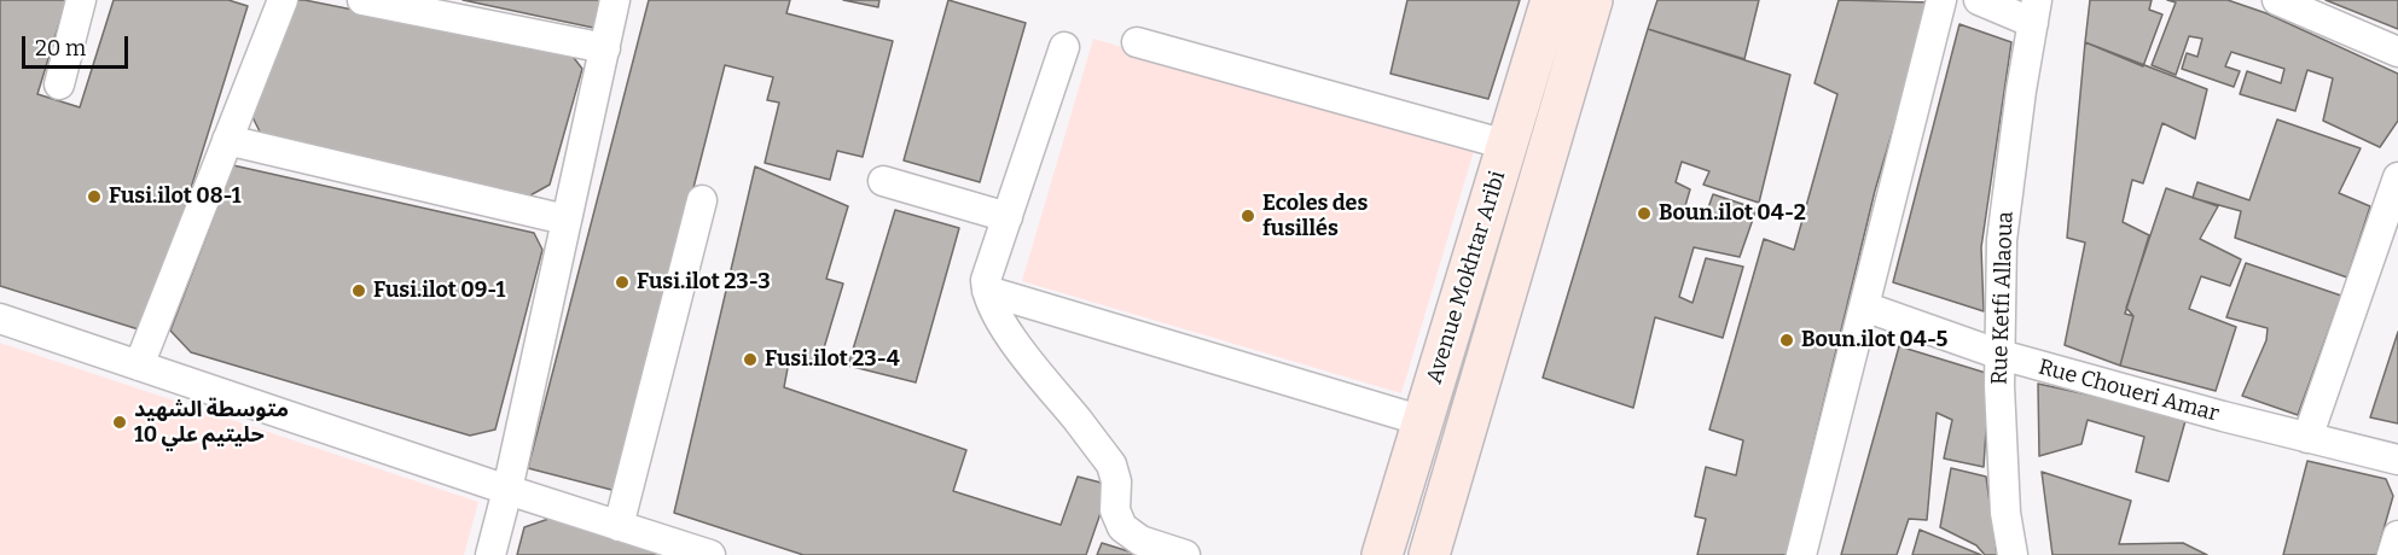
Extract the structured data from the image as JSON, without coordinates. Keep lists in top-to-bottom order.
{
  "streets": {
    "main road": ["Avenue Mokhtar Aribi"],
    "street": ["Rue Ketfi Allaoua", "Rue Choueri Amar"]
  },
  "crossings": [
    ["Rue Ketfi Allaoua", "Rue Choueri Amar"]
  ],
  "places": [
    "Fusi.ilot 08-1",
    "Boun.ilot 04-2",
    "Ecoles des fusillés",
    "Fusi.ilot 23-3",
    "Fusi.ilot 09-1",
    "Boun.ilot 04-5",
    "Fusi.ilot 23-4",
    "متوسطة الشهيد حليتيم علي 10"
  ],
  "scale_bar": "20 m"
}
